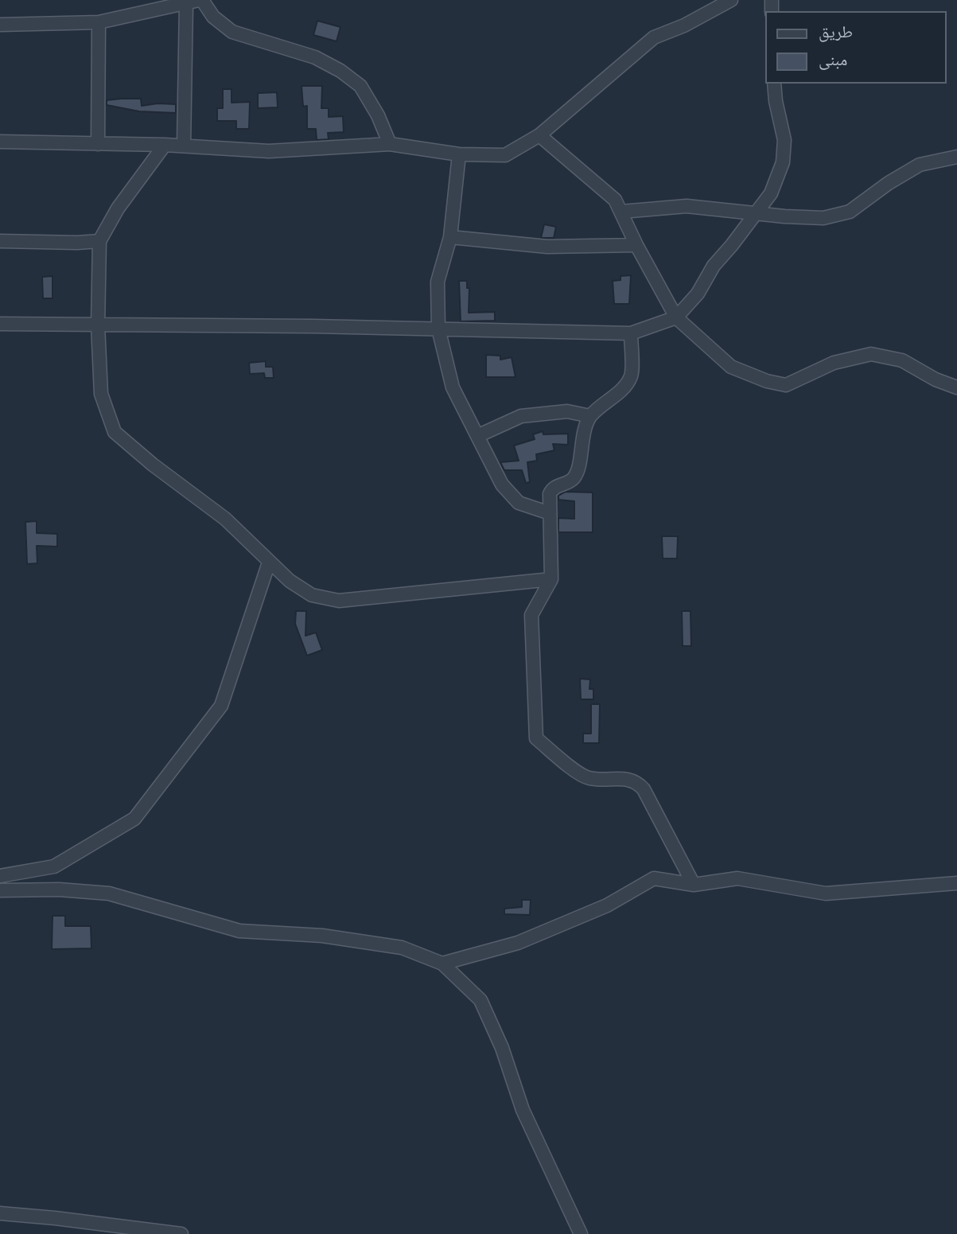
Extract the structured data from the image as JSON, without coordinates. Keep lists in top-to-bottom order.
{
  "legend": ["طريق", "مبنى"]
}
